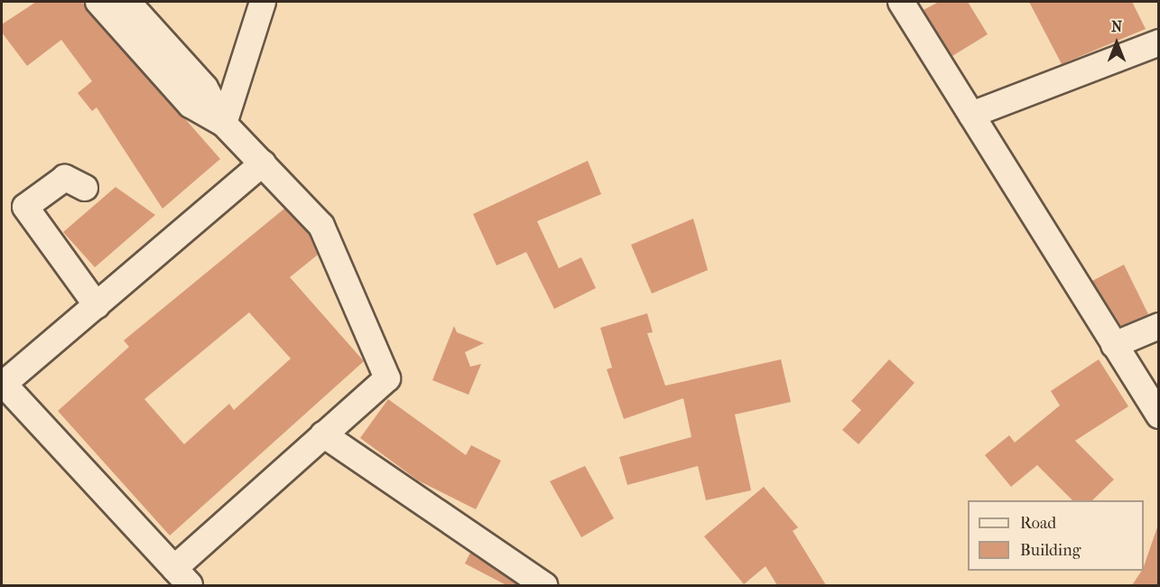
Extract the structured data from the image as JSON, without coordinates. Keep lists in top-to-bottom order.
{
  "legend": ["Road", "Building"],
  "north": "top"
}
